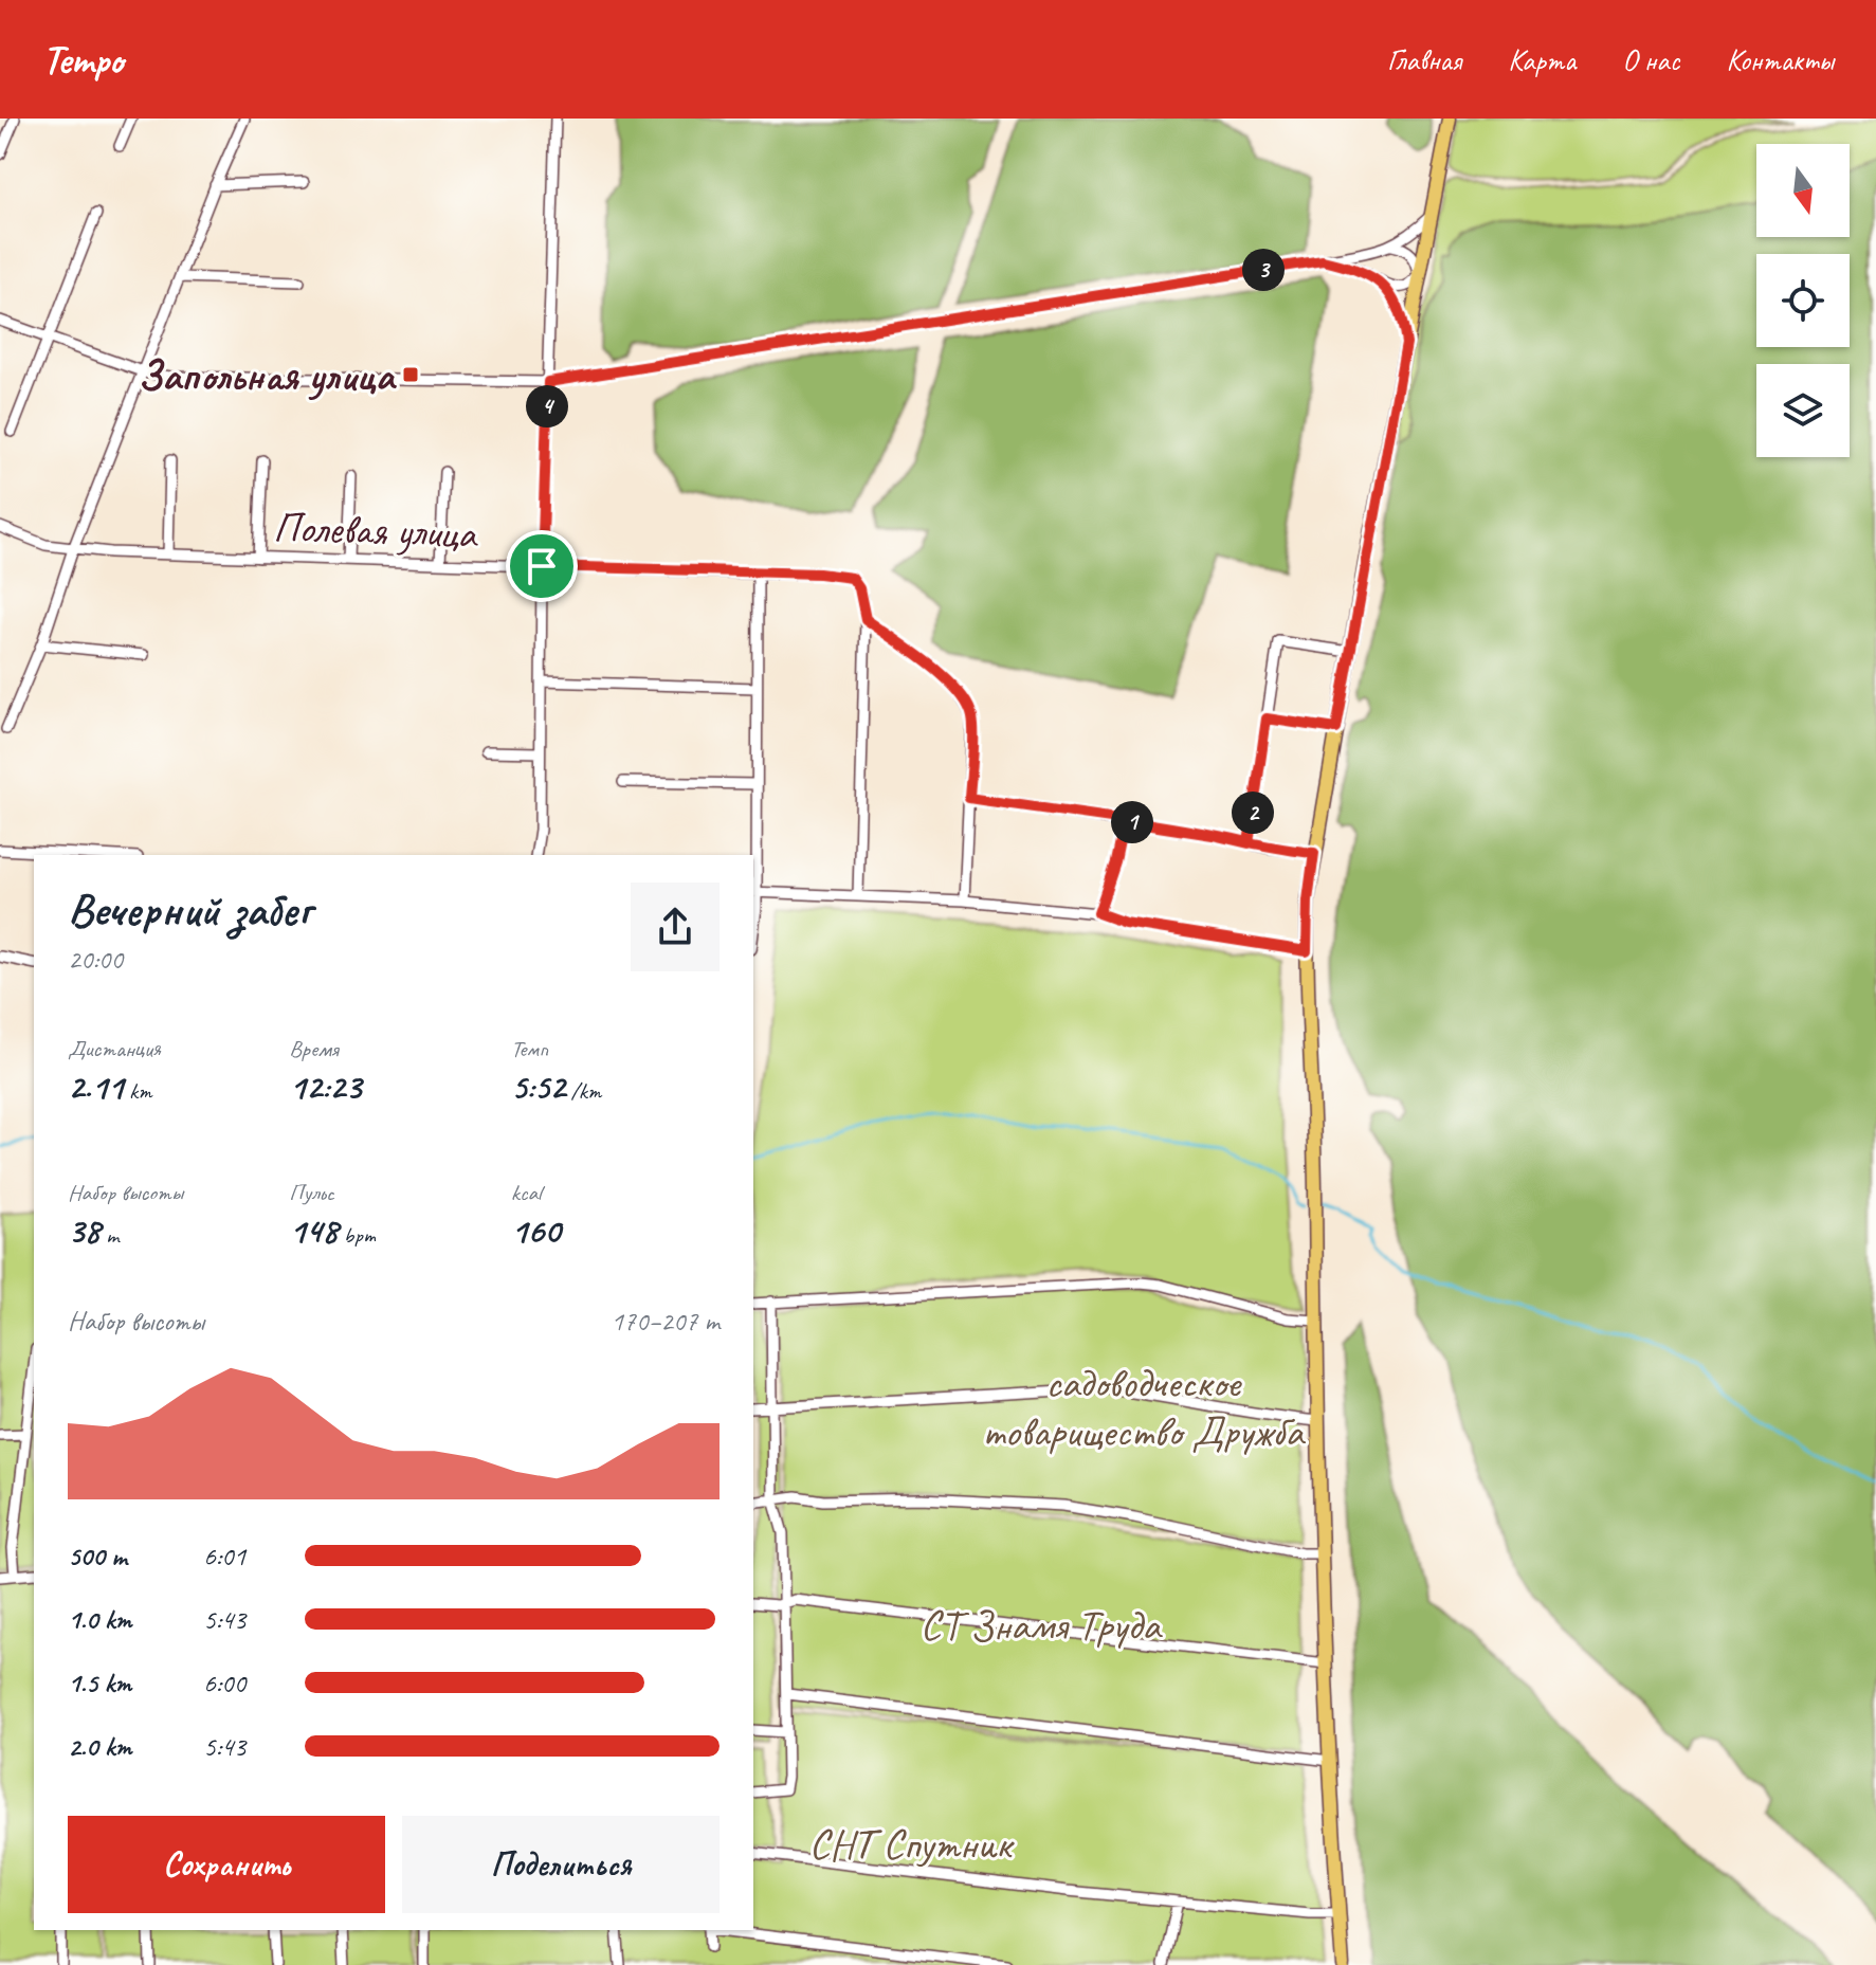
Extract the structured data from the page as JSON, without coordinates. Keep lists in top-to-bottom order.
{
  "streets": {
    "street": ["Полевая улица"]
  },
  "parks": ["садоводческое товарищество Дружба", "СТ Знамя Труда", "СНТ Спутник"],
  "places": {
    "transit": ["Запольная улица"]
  },
  "north": "bottom",
  "page": {
    "header": "Tempo",
    "nav": [
      "Главная",
      "Карта",
      "О нас",
      "Контакты"
    ],
    "pins": [
      "3",
      "4",
      "2",
      "1"
    ],
    "heading": ["Вечерний забег", "20:00"],
    "stats": [
      ["Дистанция", "2.11 km"],
      ["Время", "12:23"],
      ["Темп", "5:52 /km"],
      ["Набор высоты", "38 m"],
      ["Пульс", "148 bpm"],
      ["kcal", "160"]
    ],
    "chart": ["Набор высоты", "170–207 m"],
    "list": [
      {
        "name": "500 m",
        "note": "6:01"
      },
      {
        "name": "1.0 km",
        "note": "5:43"
      },
      {
        "name": "1.5 km",
        "note": "6:00"
      },
      {
        "name": "2.0 km",
        "note": "5:43"
      }
    ],
    "buttons": ["Сохранить", "Поделиться"]
  }
}
